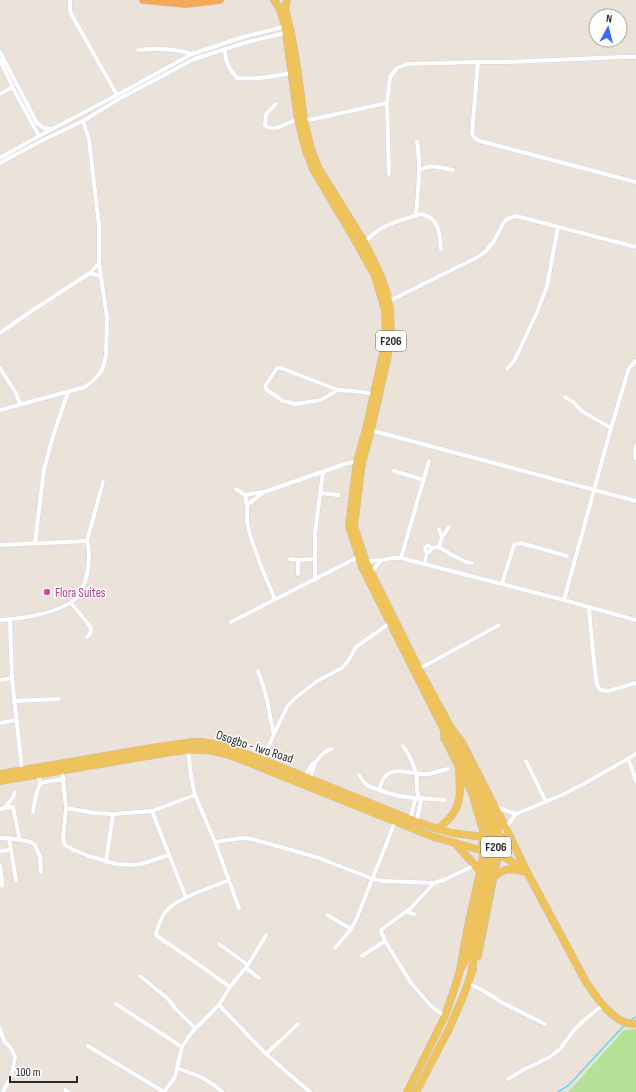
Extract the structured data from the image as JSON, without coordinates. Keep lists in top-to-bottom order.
{
  "streets": {
    "main road": ["F206", "Osogbo - Iwo Road"]
  },
  "places": ["Flora Suites"],
  "scale_bar": "100 m",
  "north": "top"
}
